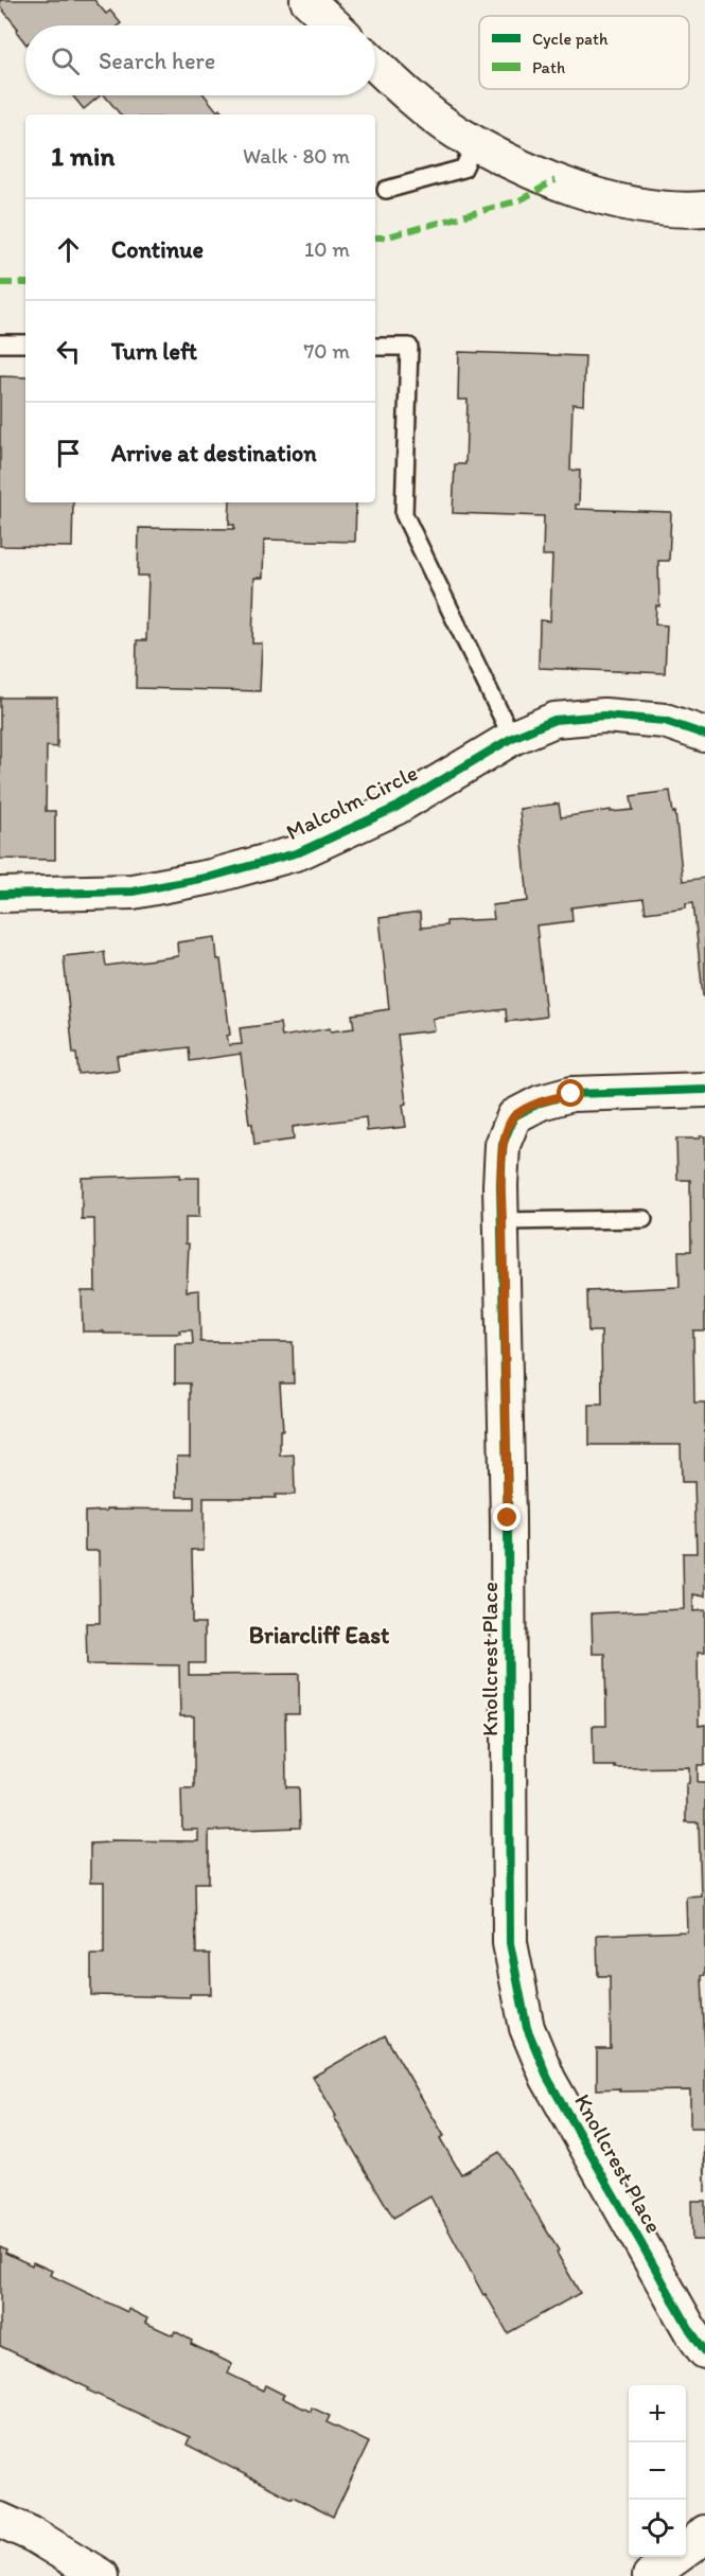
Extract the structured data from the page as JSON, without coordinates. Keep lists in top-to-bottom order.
{
  "streets": {
    "street": ["Malcolm Circle", "Knollcrest Place"]
  },
  "districts": ["Briarcliff East"],
  "legend": ["Cycle path", "Path"],
  "page": {
    "search": "Search here",
    "heading": ["1 min", "Walk · 80 m"],
    "list": [
      ["Continue", "10 m"],
      ["Turn left", "70 m"],
      "Arrive at destination"
    ],
    "map_buttons": ["+", "−"]
  }
}
